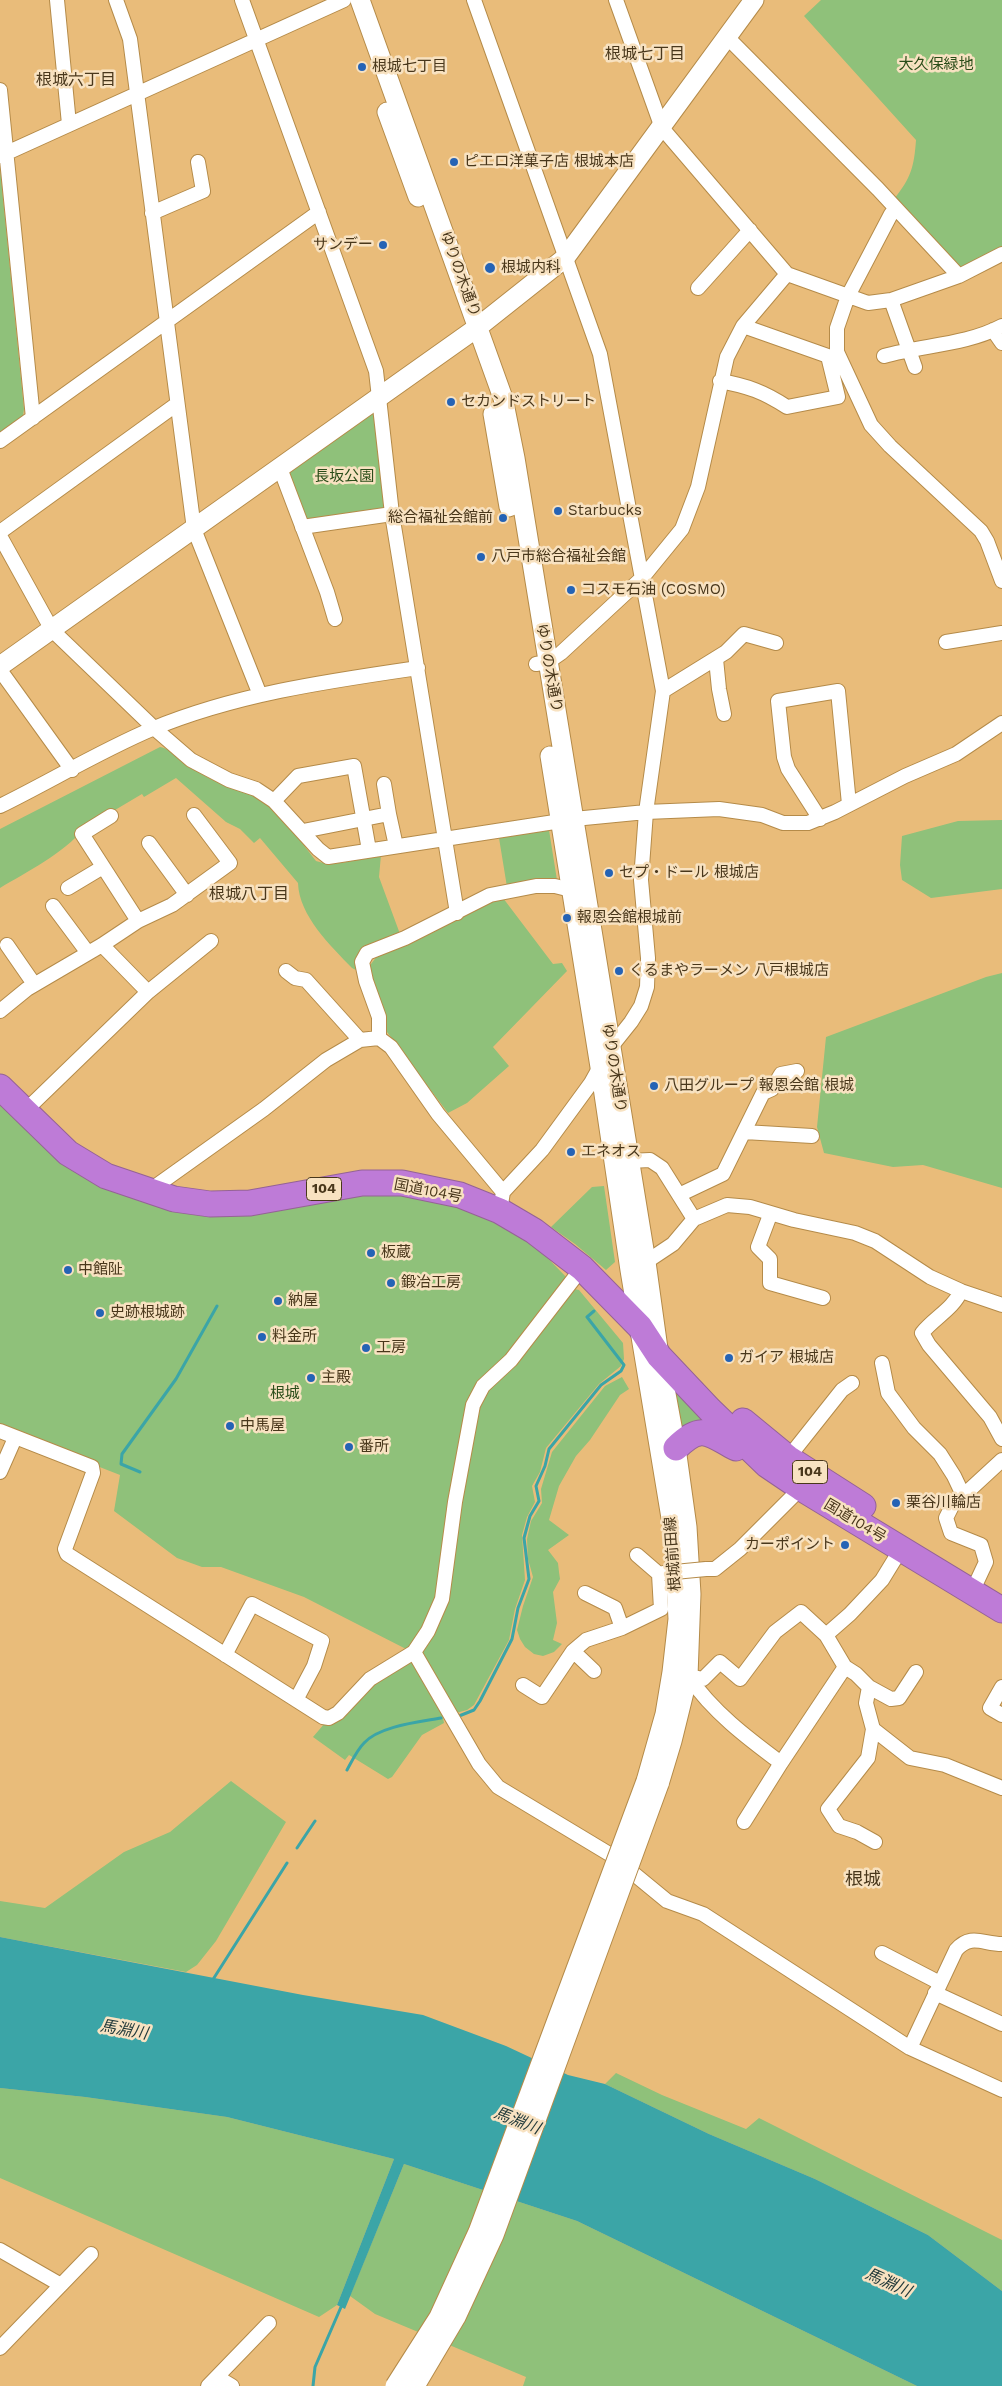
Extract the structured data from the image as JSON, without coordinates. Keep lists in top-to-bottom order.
{
  "streets": {
    "highway": ["104", "国道104号"],
    "street": ["ゆりの木通り", "根城前田線"]
  },
  "crossings": [
    ["ゆりの木通り", "国道104号"],
    ["ゆりの木通り", "根城前田線"],
    ["国道104号", "根城前田線"]
  ],
  "districts": [
    "根城七丁目",
    "根城六丁目",
    "根城八丁目",
    "根城"
  ],
  "water": ["馬淵川"],
  "parks": ["大久保緑地", "長坂公園", "根城"],
  "places": [
    "根城七丁目",
    "ピエロ洋菓子店 根城本店",
    "サンデー",
    "根城内科",
    "セカンドストリート",
    "Starbucks",
    "総合福祉会館前",
    "八戸市総合福祉会館",
    "コスモ石油 (COSMO)",
    "セプ・ドール 根城店",
    "報恩会館根城前",
    "くるまやラーメン 八戸根城店",
    "八田グループ 報恩会館 根城",
    "エネオス",
    "板蔵",
    "中館阯",
    "鍛冶工房",
    "納屋",
    "史跡根城跡",
    "料金所",
    "工房",
    "ガイア 根城店",
    "主殿",
    "中馬屋",
    "番所",
    "栗谷川輪店",
    "カーポイント"
  ]
}
